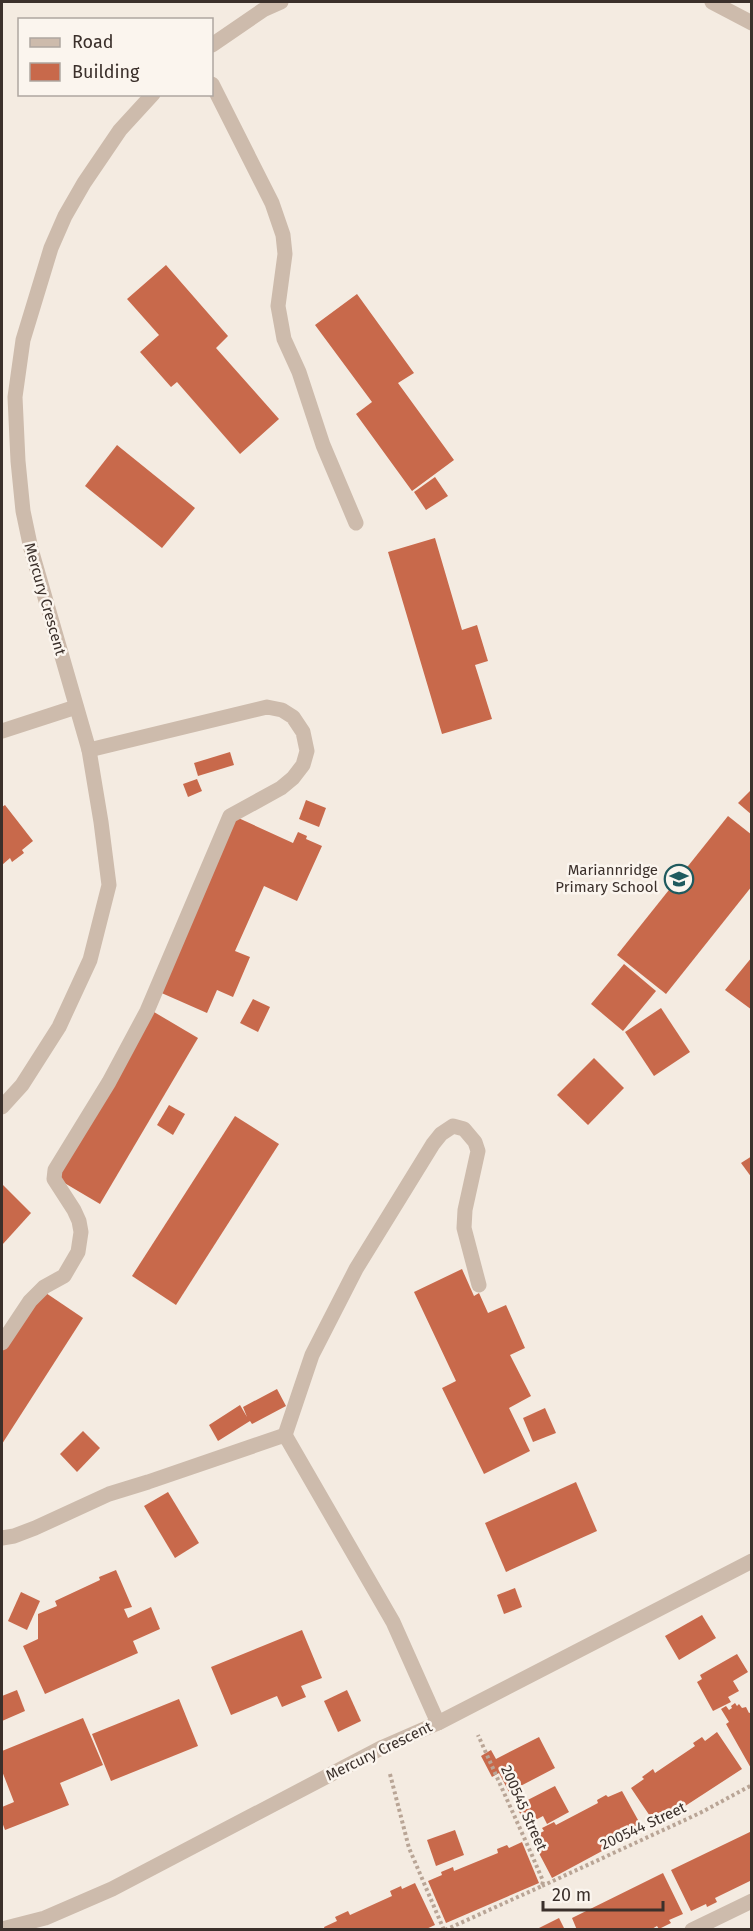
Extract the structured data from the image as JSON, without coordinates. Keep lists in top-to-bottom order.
{
  "streets": {
    "street": ["Mercury Crescent"],
    "path": ["200545 Street", "200544 Street"]
  },
  "crossings": [
    ["Mercury Crescent", "200545 Street"],
    ["200545 Street", "200544 Street"]
  ],
  "places": {
    "school or university": ["Mariannridge Primary School"]
  },
  "legend": ["Road", "Building"],
  "scale_bar": "20 m"
}
